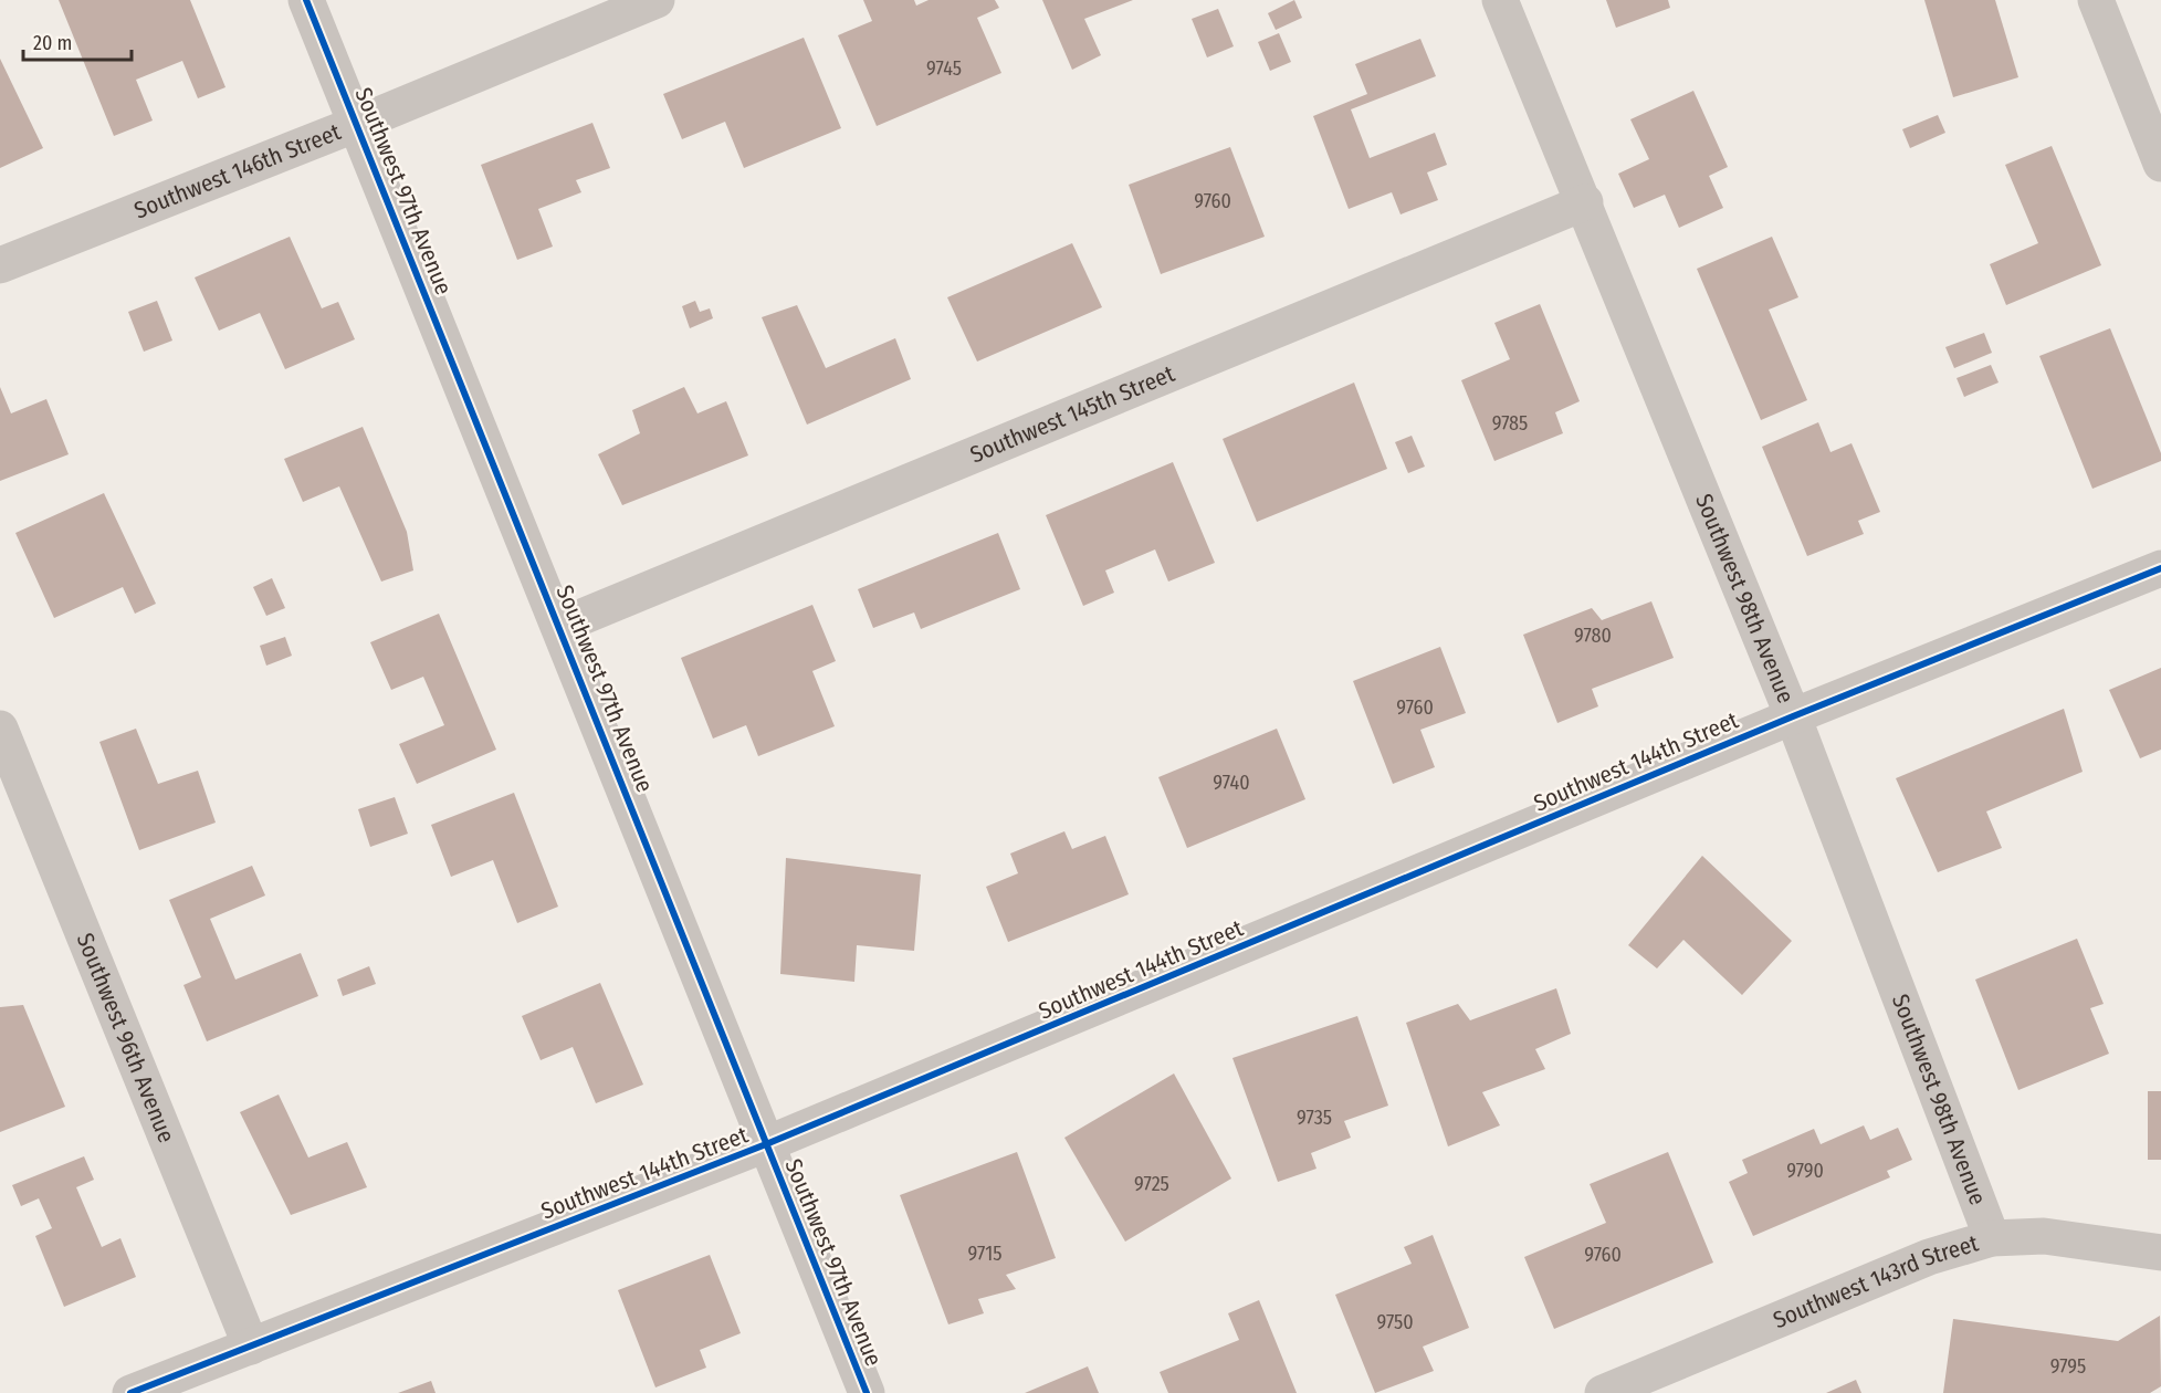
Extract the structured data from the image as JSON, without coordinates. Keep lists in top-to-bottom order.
{
  "streets": {
    "street": [
      "Southwest 146th Street",
      "Southwest 97th Avenue",
      "Southwest 145th Street",
      "Southwest 98th Avenue",
      "Southwest 144th Street",
      "Southwest 96th Avenue",
      "Southwest 143rd Street"
    ]
  },
  "crossings": [
    ["Southwest 146th Street", "Southwest 97th Avenue"],
    ["Southwest 97th Avenue", "Southwest 145th Street"],
    ["Southwest 97th Avenue", "Southwest 144th Street"],
    ["Southwest 145th Street", "Southwest 98th Avenue"],
    ["Southwest 98th Avenue", "Southwest 144th Street"],
    ["Southwest 98th Avenue", "Southwest 143rd Street"],
    ["Southwest 144th Street", "Southwest 96th Avenue"]
  ],
  "house_numbers": [
    "9745",
    "9760",
    "9785",
    "9780",
    "9760",
    "9740",
    "9735",
    "9790",
    "9725",
    "9715",
    "9760",
    "9750",
    "9795"
  ],
  "scale_bar": "20 m"
}
